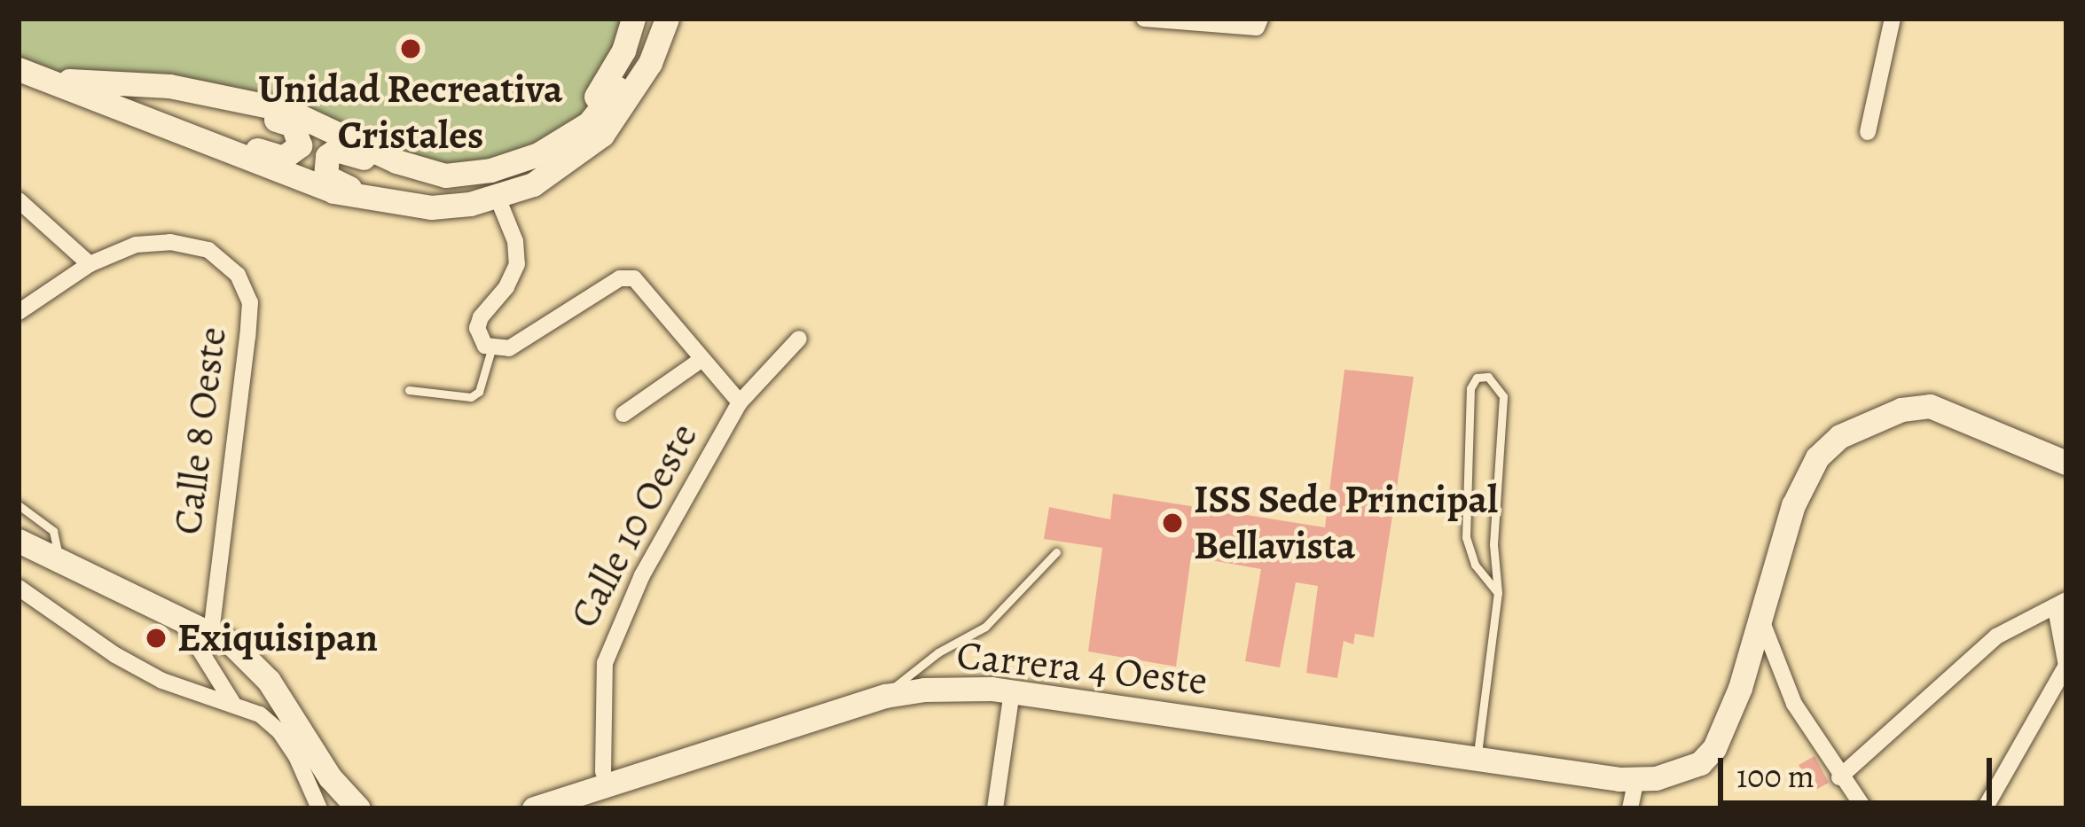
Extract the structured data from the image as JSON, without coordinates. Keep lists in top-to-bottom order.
{
  "streets": {
    "street": ["Calle 8 Oeste", "Calle 10 Oeste", "Carrera 4 Oeste"]
  },
  "places": ["Unidad Recreativa Cristales", "ISS Sede Principal Bellavista", "Exiquisipan"],
  "scale_bar": "100 m"
}
